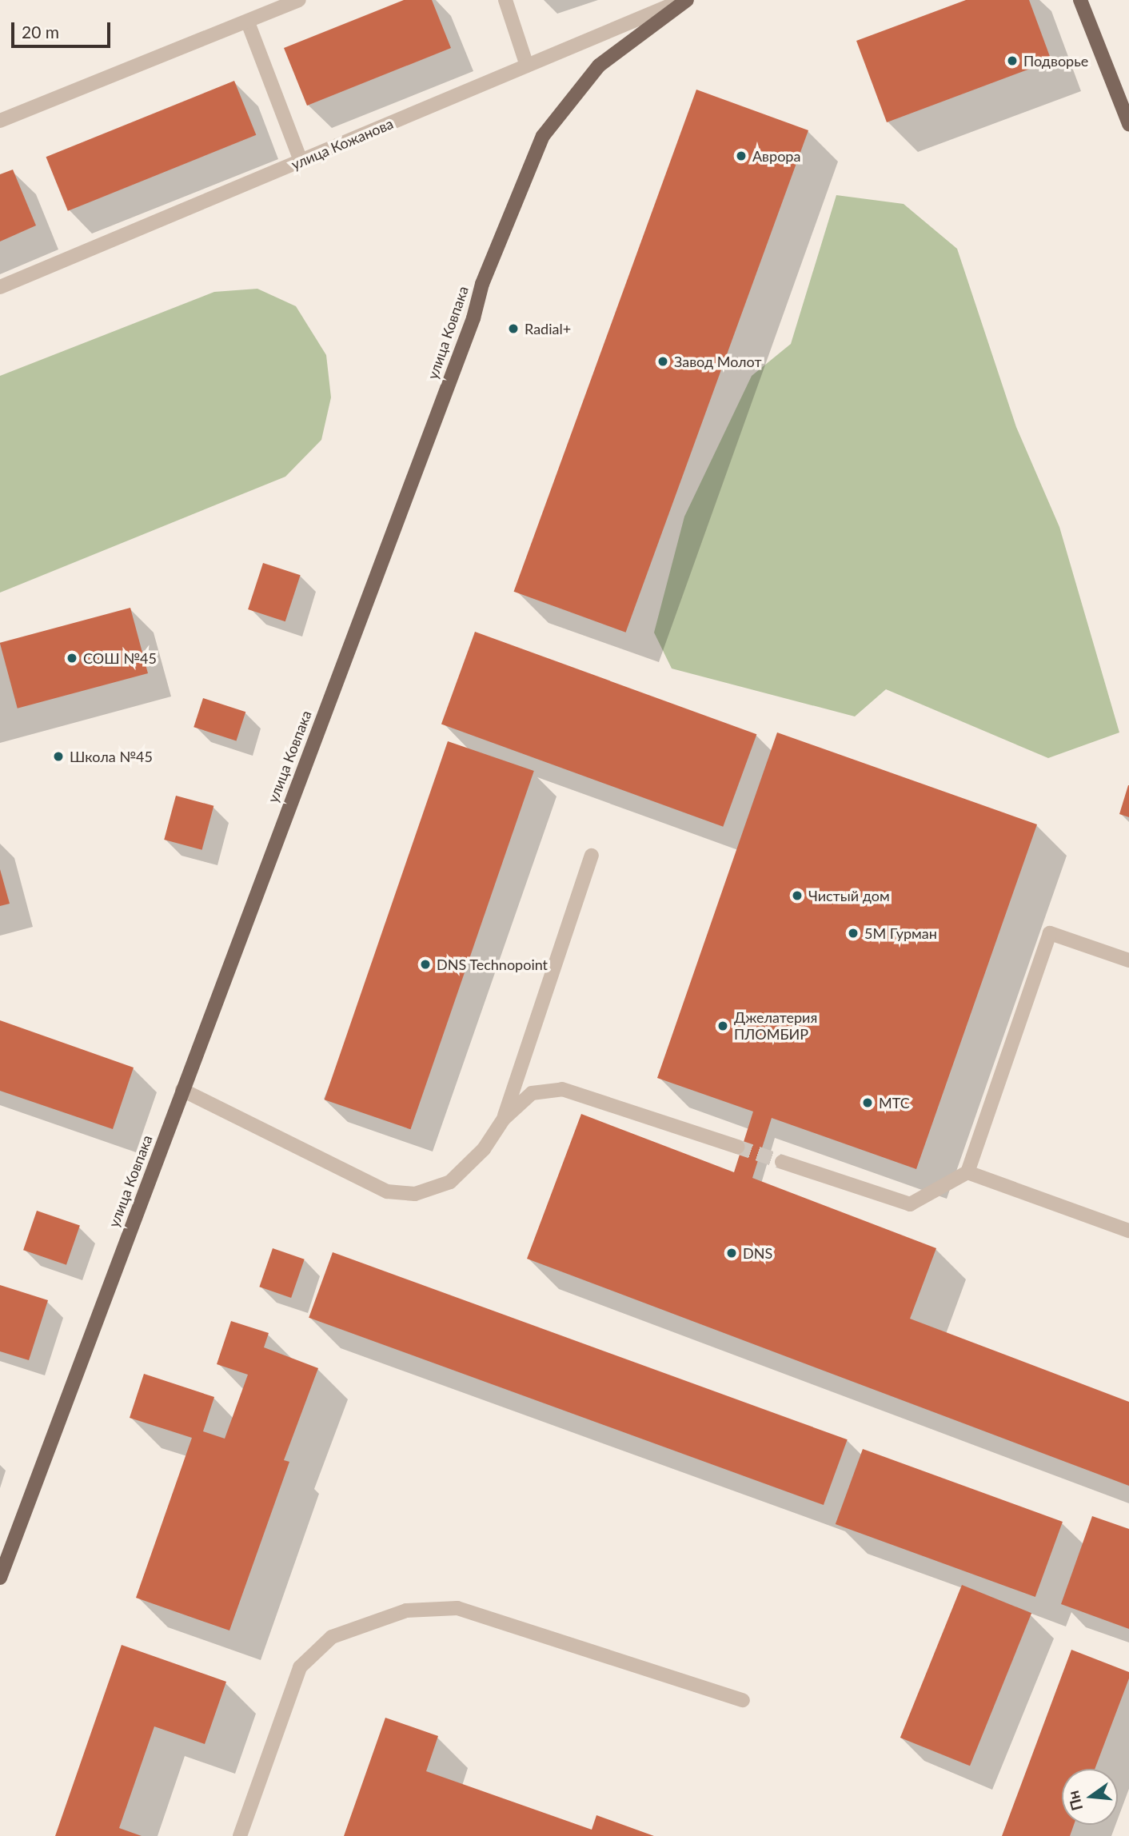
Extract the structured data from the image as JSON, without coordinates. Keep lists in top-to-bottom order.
{
  "streets": {
    "main road": ["улица Ковпака"],
    "street": ["улица Кожанова"]
  },
  "crossings": [
    ["улица Кожанова", "улица Ковпака"]
  ],
  "places": [
    "Подворье",
    "Аврора",
    "Radial+",
    "Завод Молот",
    "СОШ №45",
    "Школа №45",
    "Чистый дом",
    "5М Гурман",
    "DNS Technopoint",
    "Джелатерия ПЛОМБИР",
    "МТС",
    "DNS"
  ],
  "scale_bar": "20 m",
  "north": "left"
}
